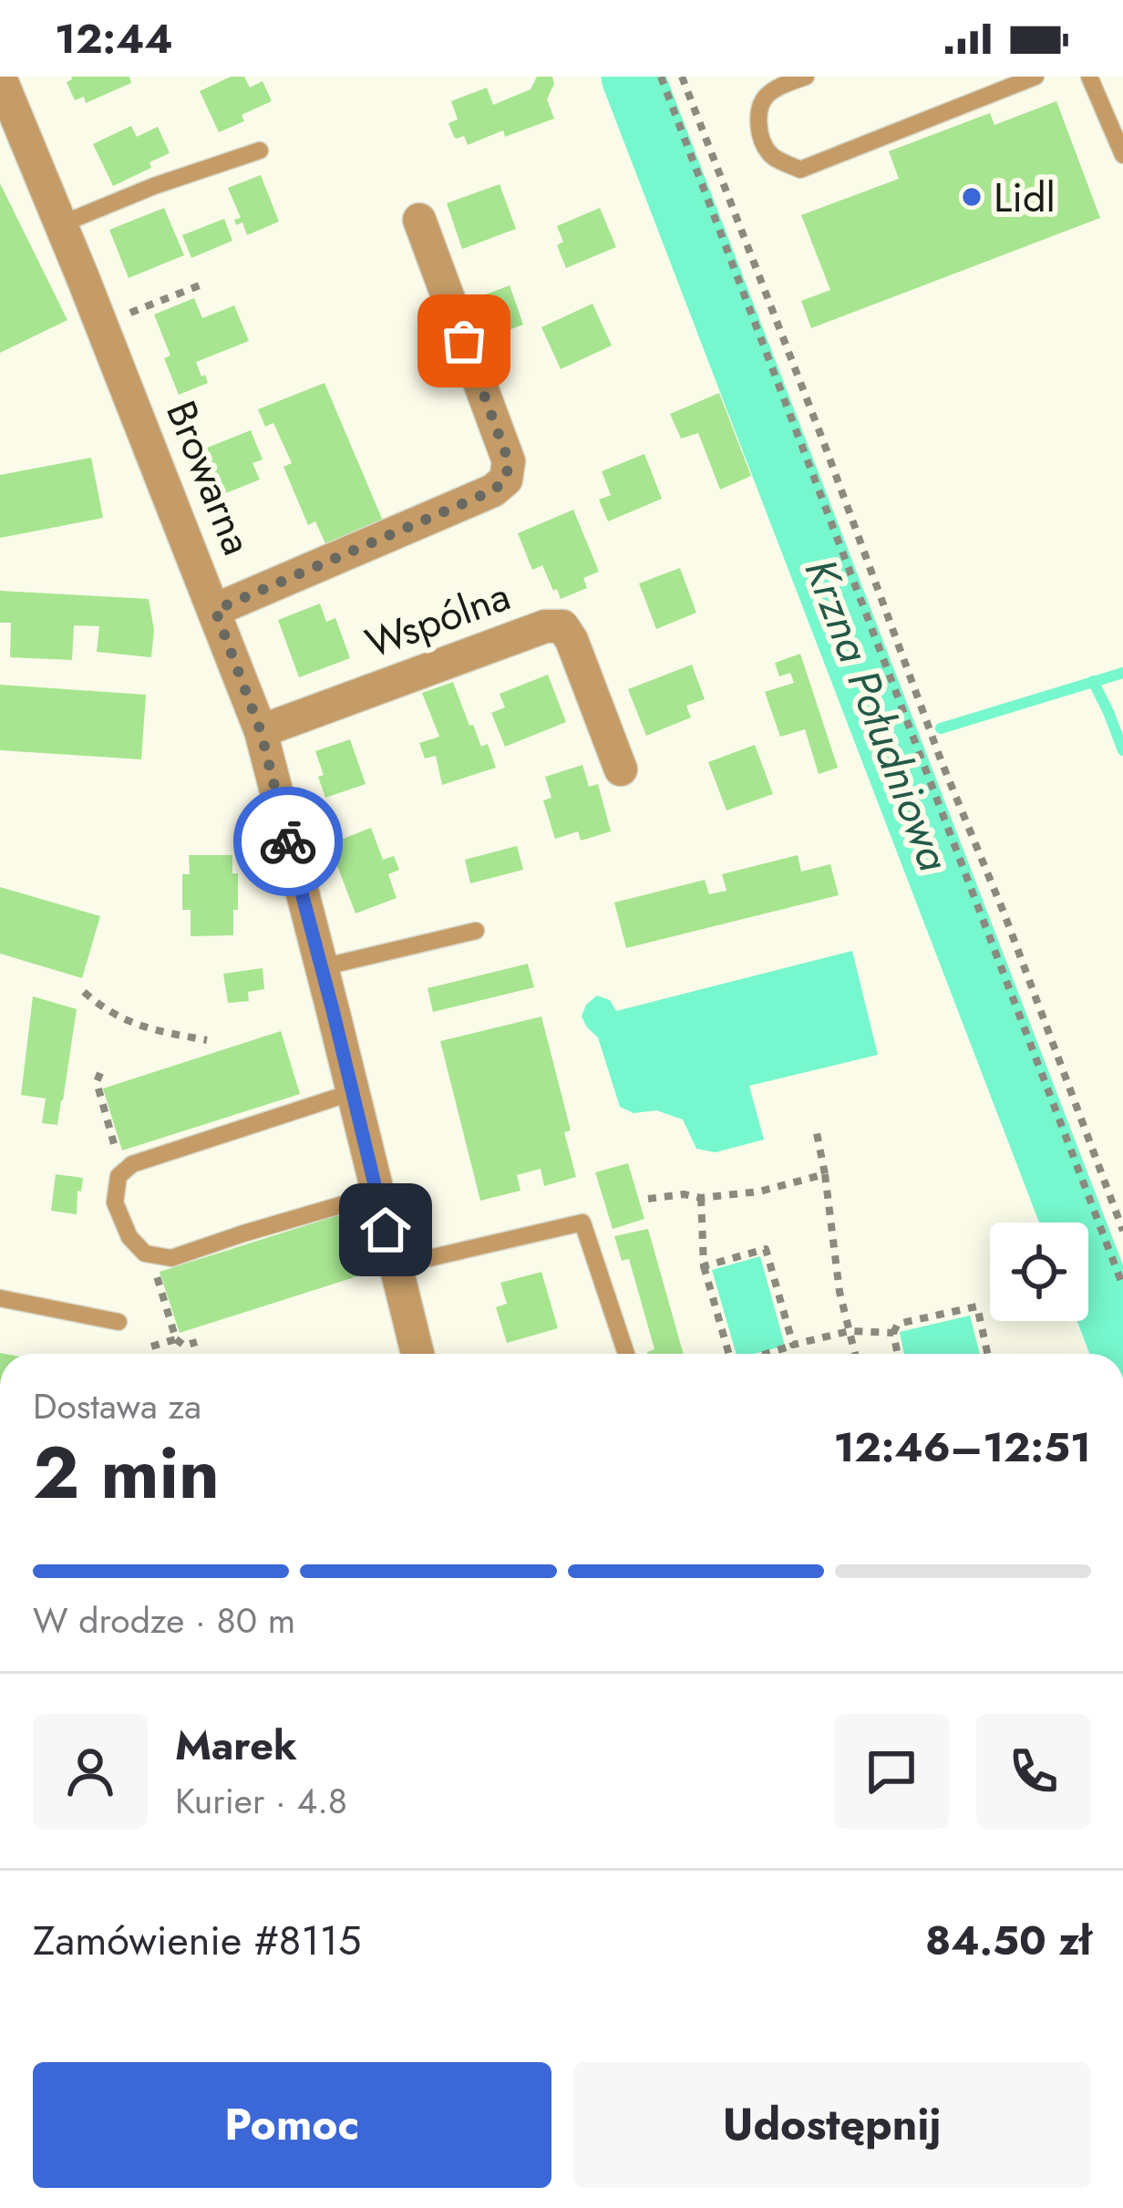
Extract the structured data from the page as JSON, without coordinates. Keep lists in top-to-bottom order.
{
  "streets": {
    "street": ["Browarna", "Wspólna"]
  },
  "crossings": [
    ["Browarna", "Wspólna"]
  ],
  "water": ["Krzna Południowa"],
  "places": ["Lidl"],
  "page": {
    "status": "12:44",
    "heading": ["2 min", "Dostawa za", "12:46–12:51"],
    "panel": [
      "Marek",
      "Kurier · 4.8",
      "Zamówienie #8115",
      "84.50 zł"
    ],
    "bar": "W drodze · 80 m",
    "buttons": ["Pomoc", "Udostępnij"]
  }
}
